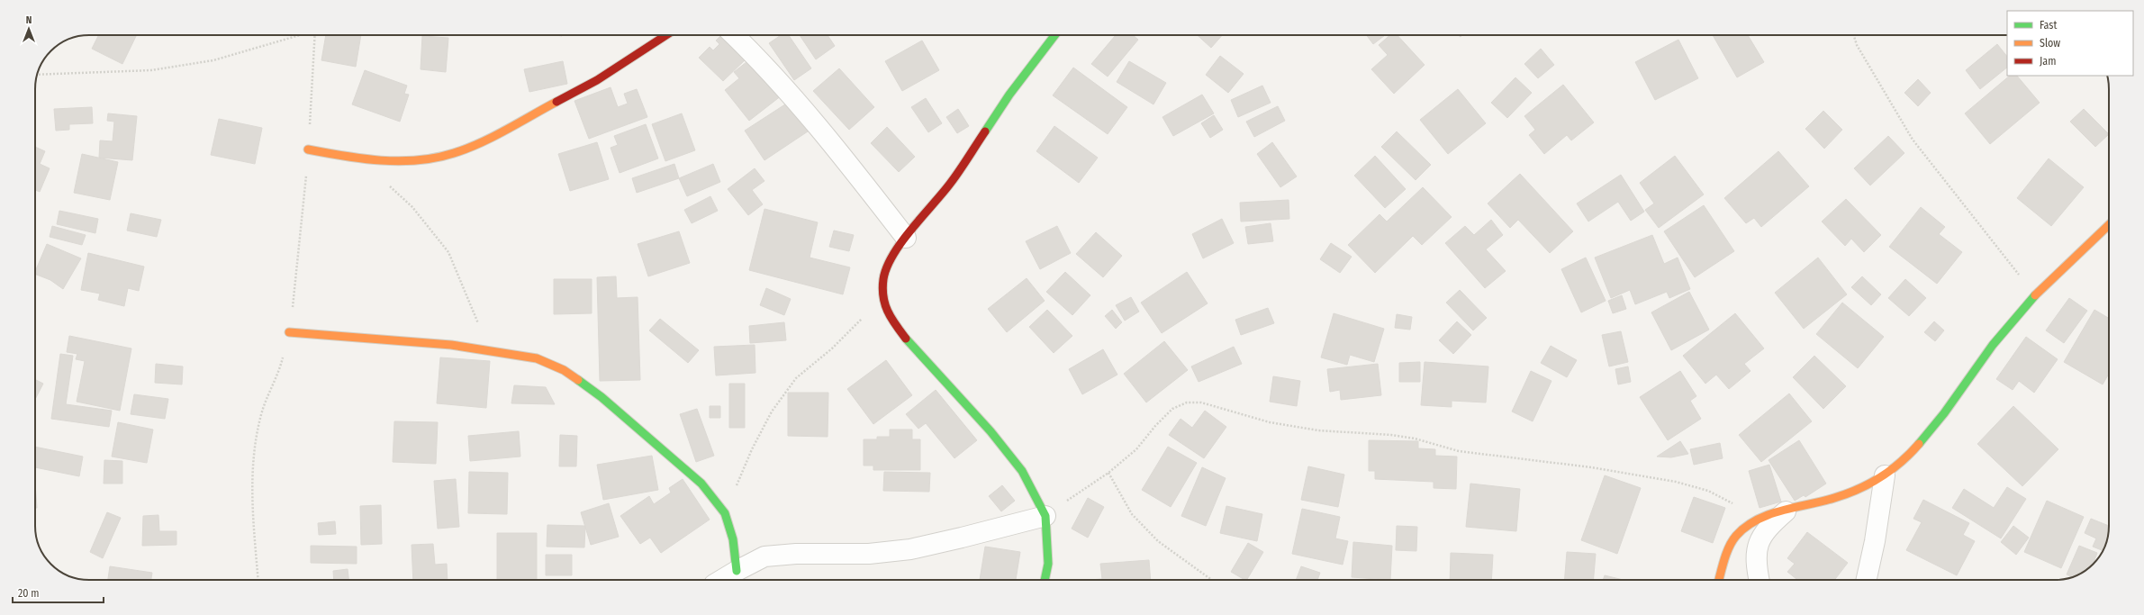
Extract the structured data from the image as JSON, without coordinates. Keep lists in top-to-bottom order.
{
  "legend": ["Fast", "Slow", "Jam"],
  "scale_bar": "20 m",
  "north": "top"
}
